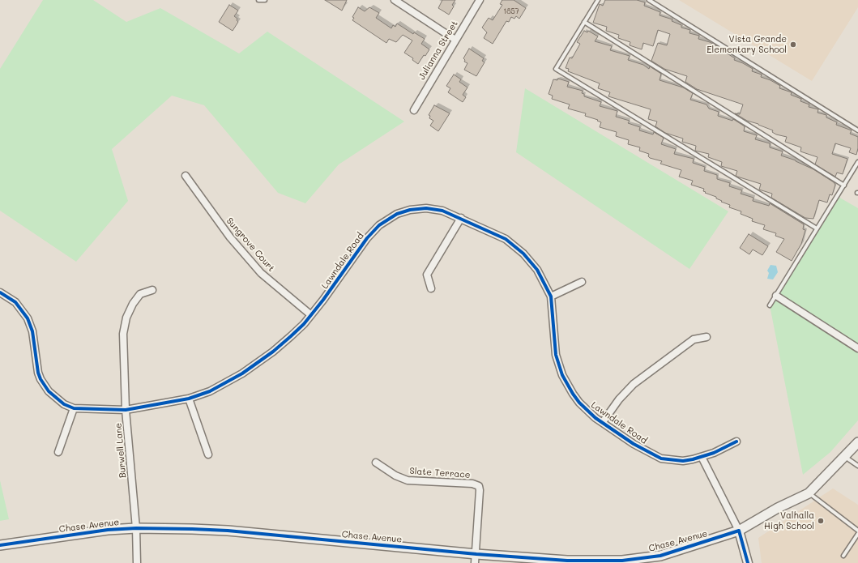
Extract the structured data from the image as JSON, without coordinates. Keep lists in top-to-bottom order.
{
  "streets": {
    "main road": ["Chase Avenue"],
    "street": [
      "Julianna Street",
      "Sungrove Court",
      "Lawndale Road",
      "Burwell Lane",
      "Slate Terrace"
    ]
  },
  "crossings": [
    ["Sungrove Court", "Lawndale Road"],
    ["Lawndale Road", "Burwell Lane"],
    ["Burwell Lane", "Chase Avenue"],
    ["Slate Terrace", "Chase Avenue"]
  ],
  "places": ["Vista Grande Elementary School", "Valhalla High School"],
  "house_numbers": ["1857"]
}
